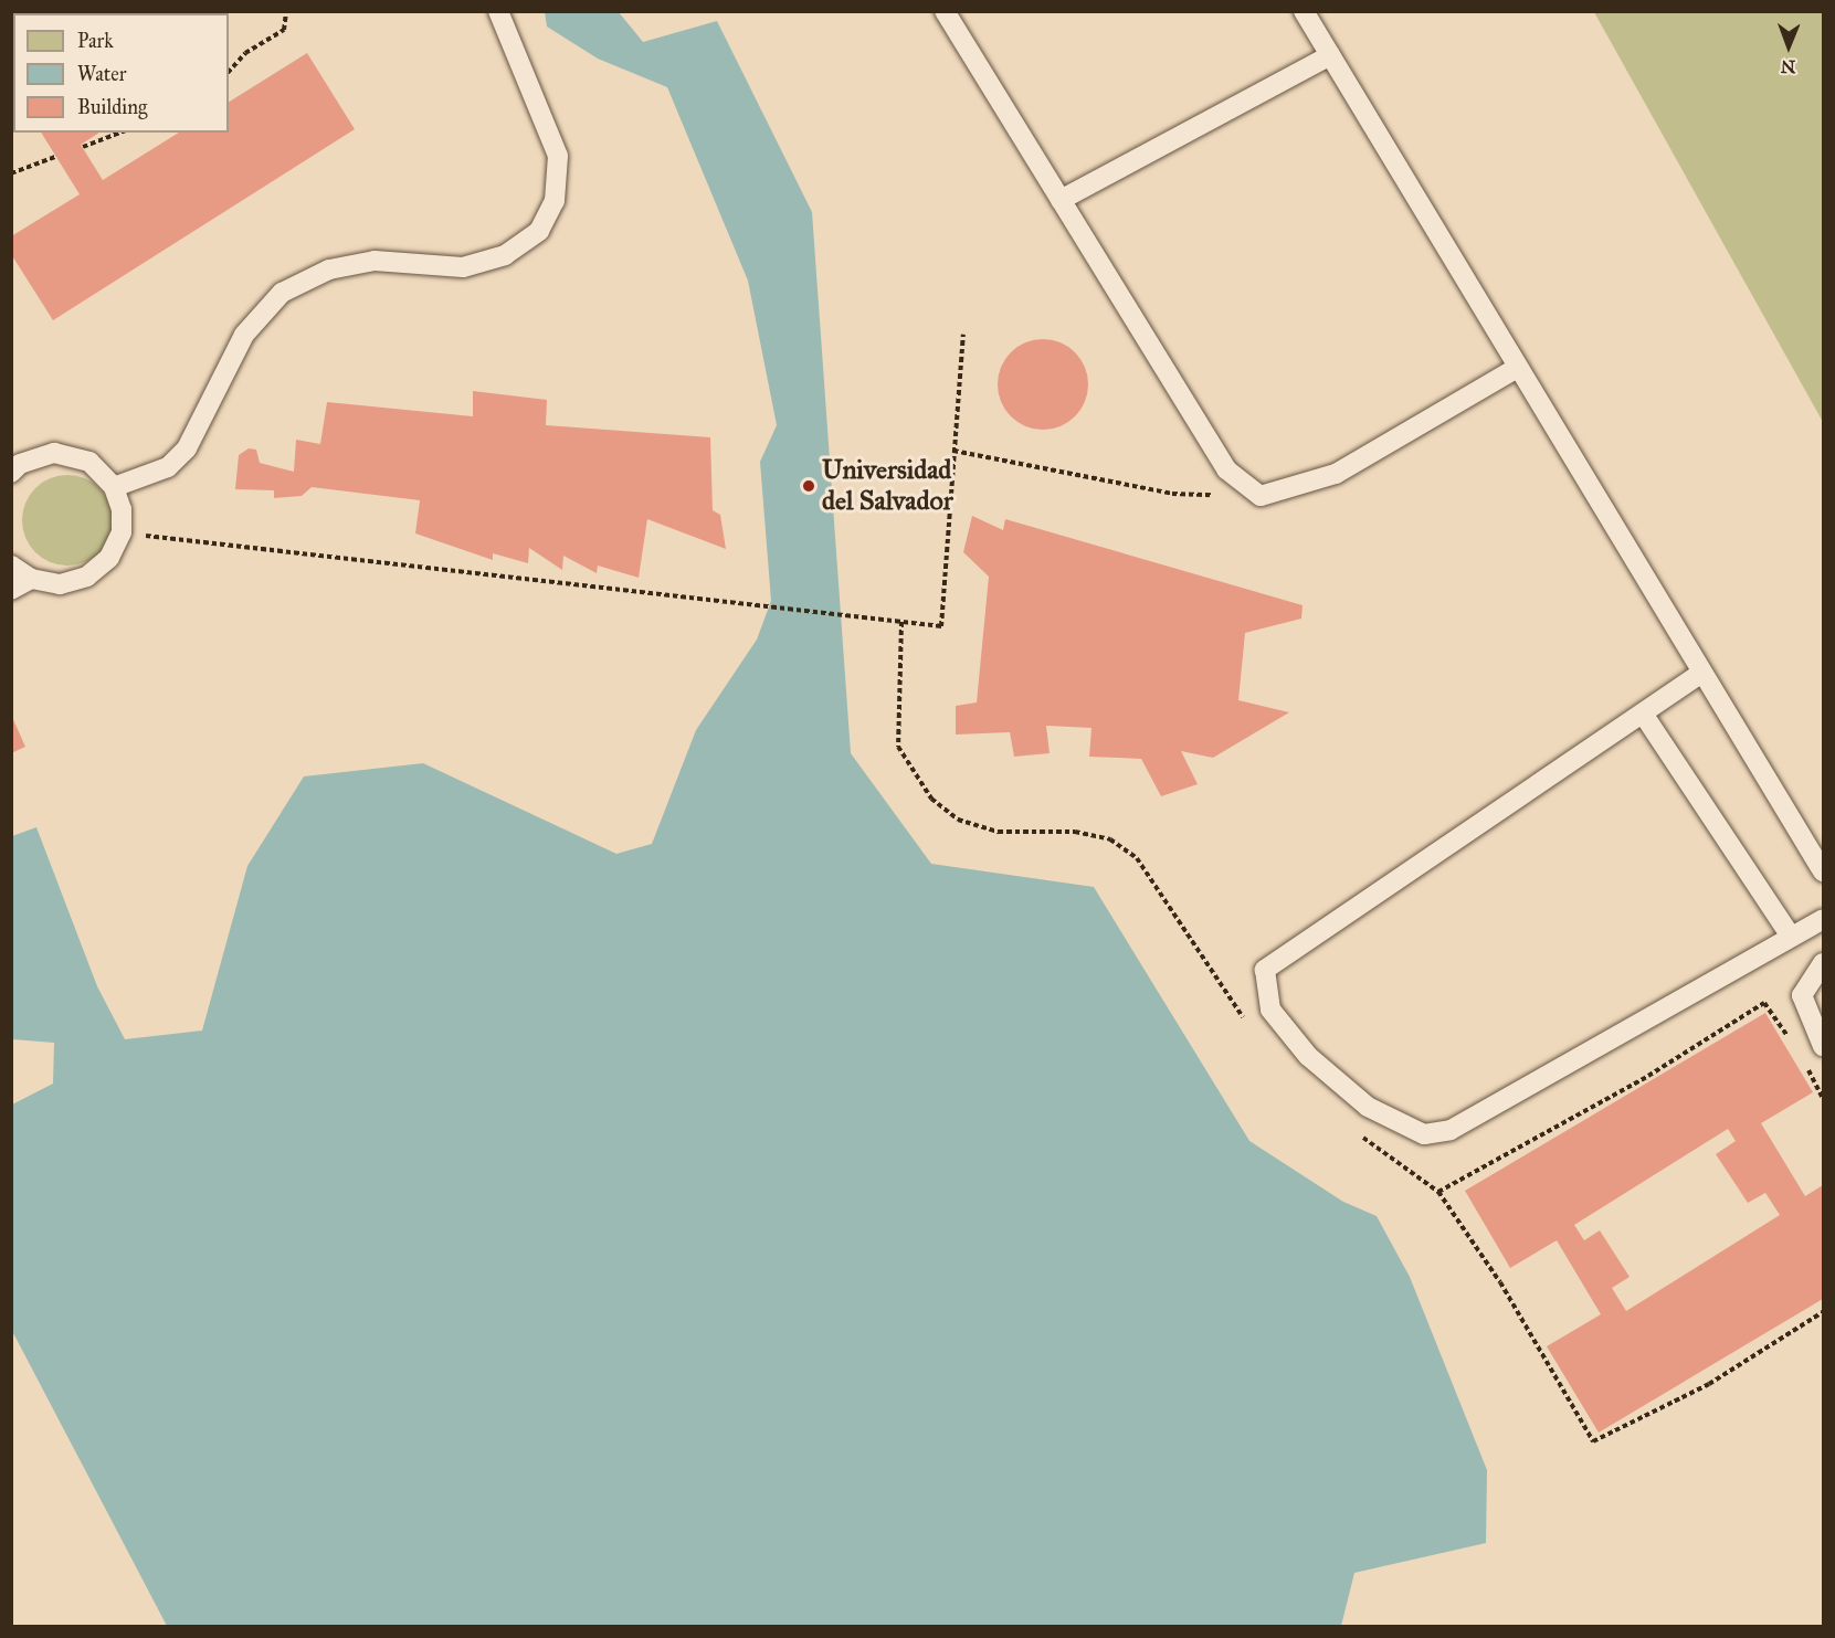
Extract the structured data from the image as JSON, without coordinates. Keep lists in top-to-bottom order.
{
  "places": ["Universidad del Salvador"],
  "legend": ["Park", "Water", "Building"],
  "north": "bottom"
}
